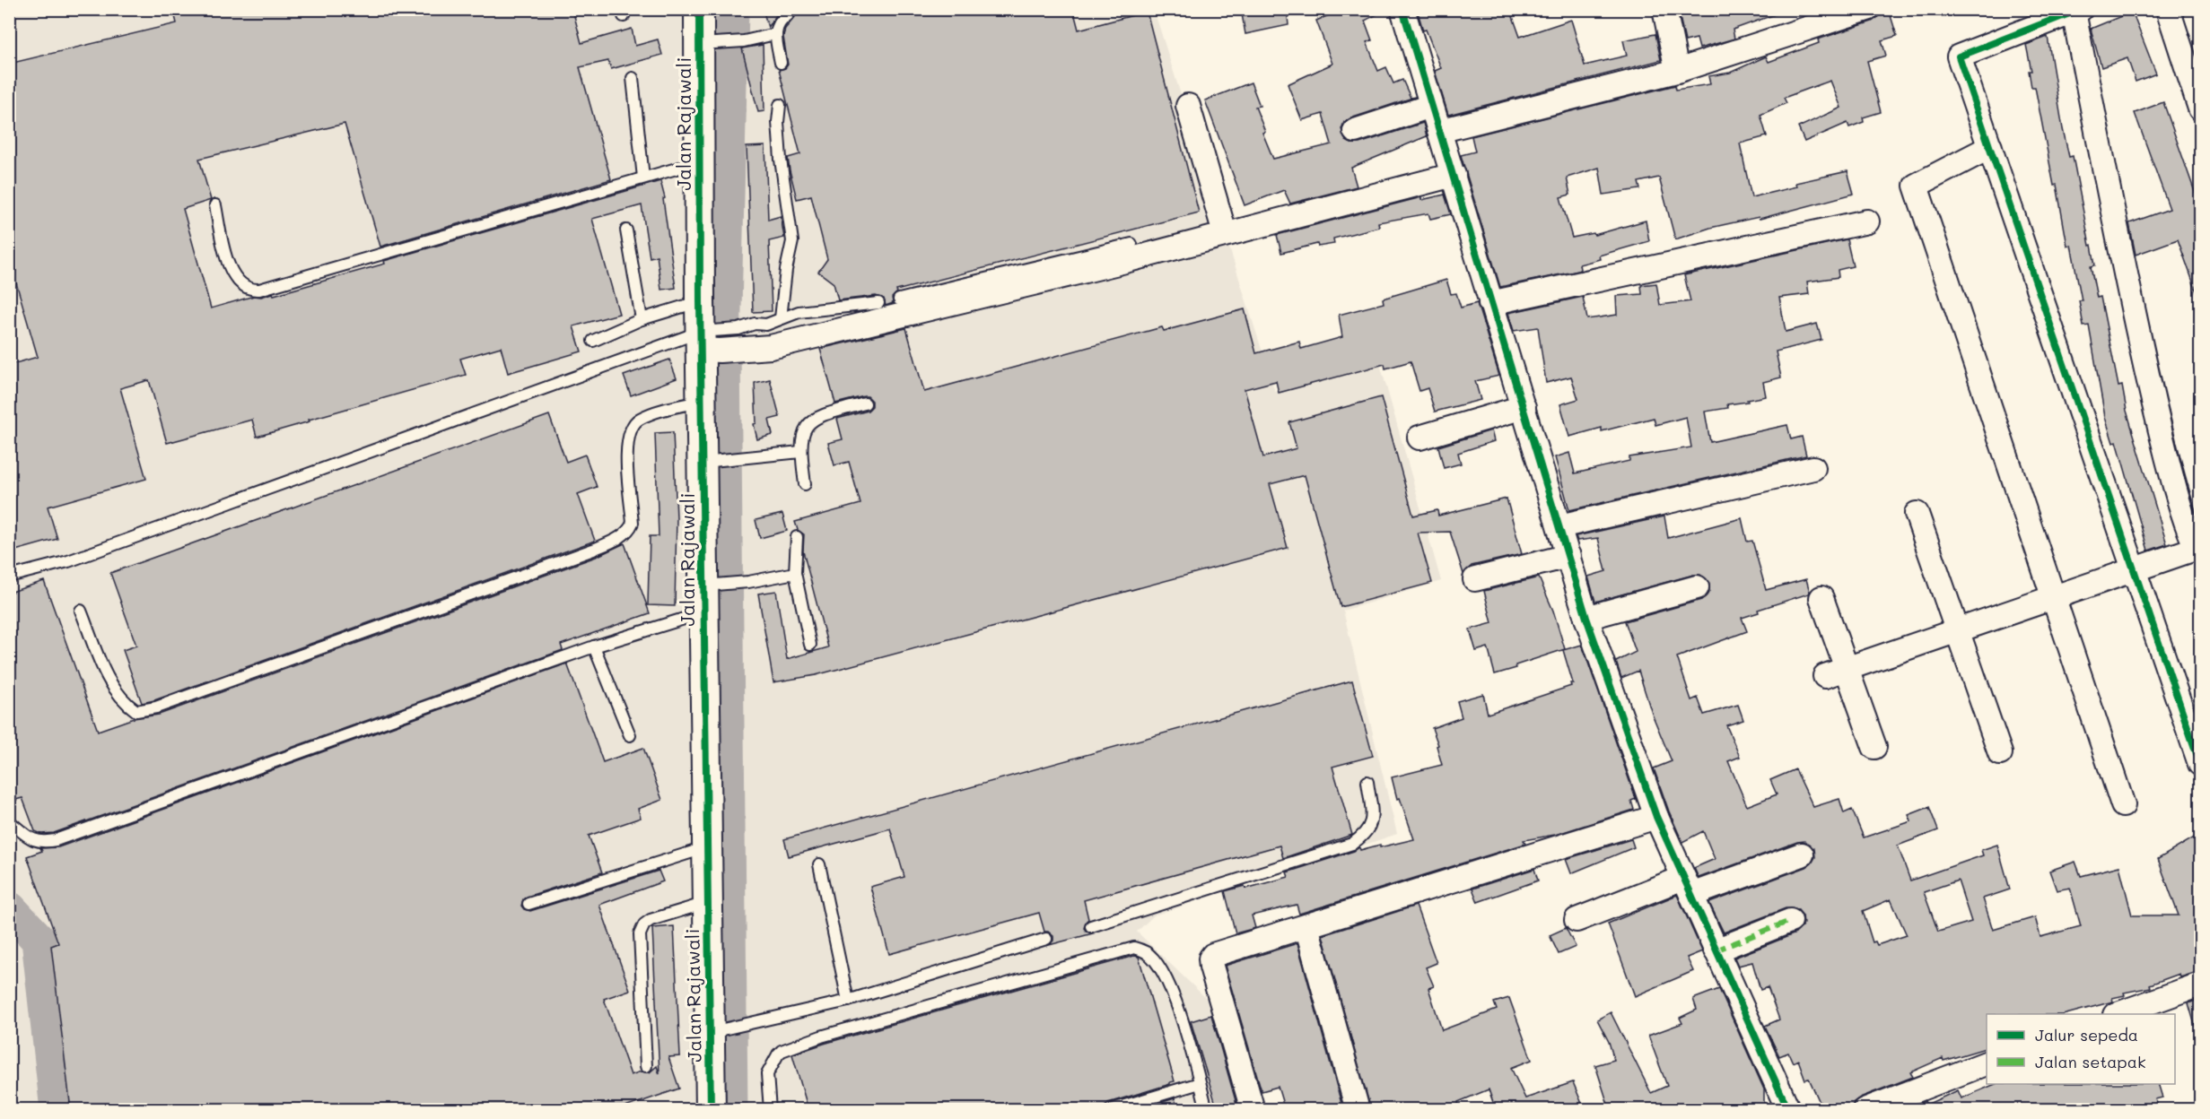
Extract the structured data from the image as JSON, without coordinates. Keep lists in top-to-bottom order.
{
  "streets": {
    "street": ["Jalan Rajawali"]
  },
  "legend": ["Jalur sepeda", "Jalan setapak"]
}
